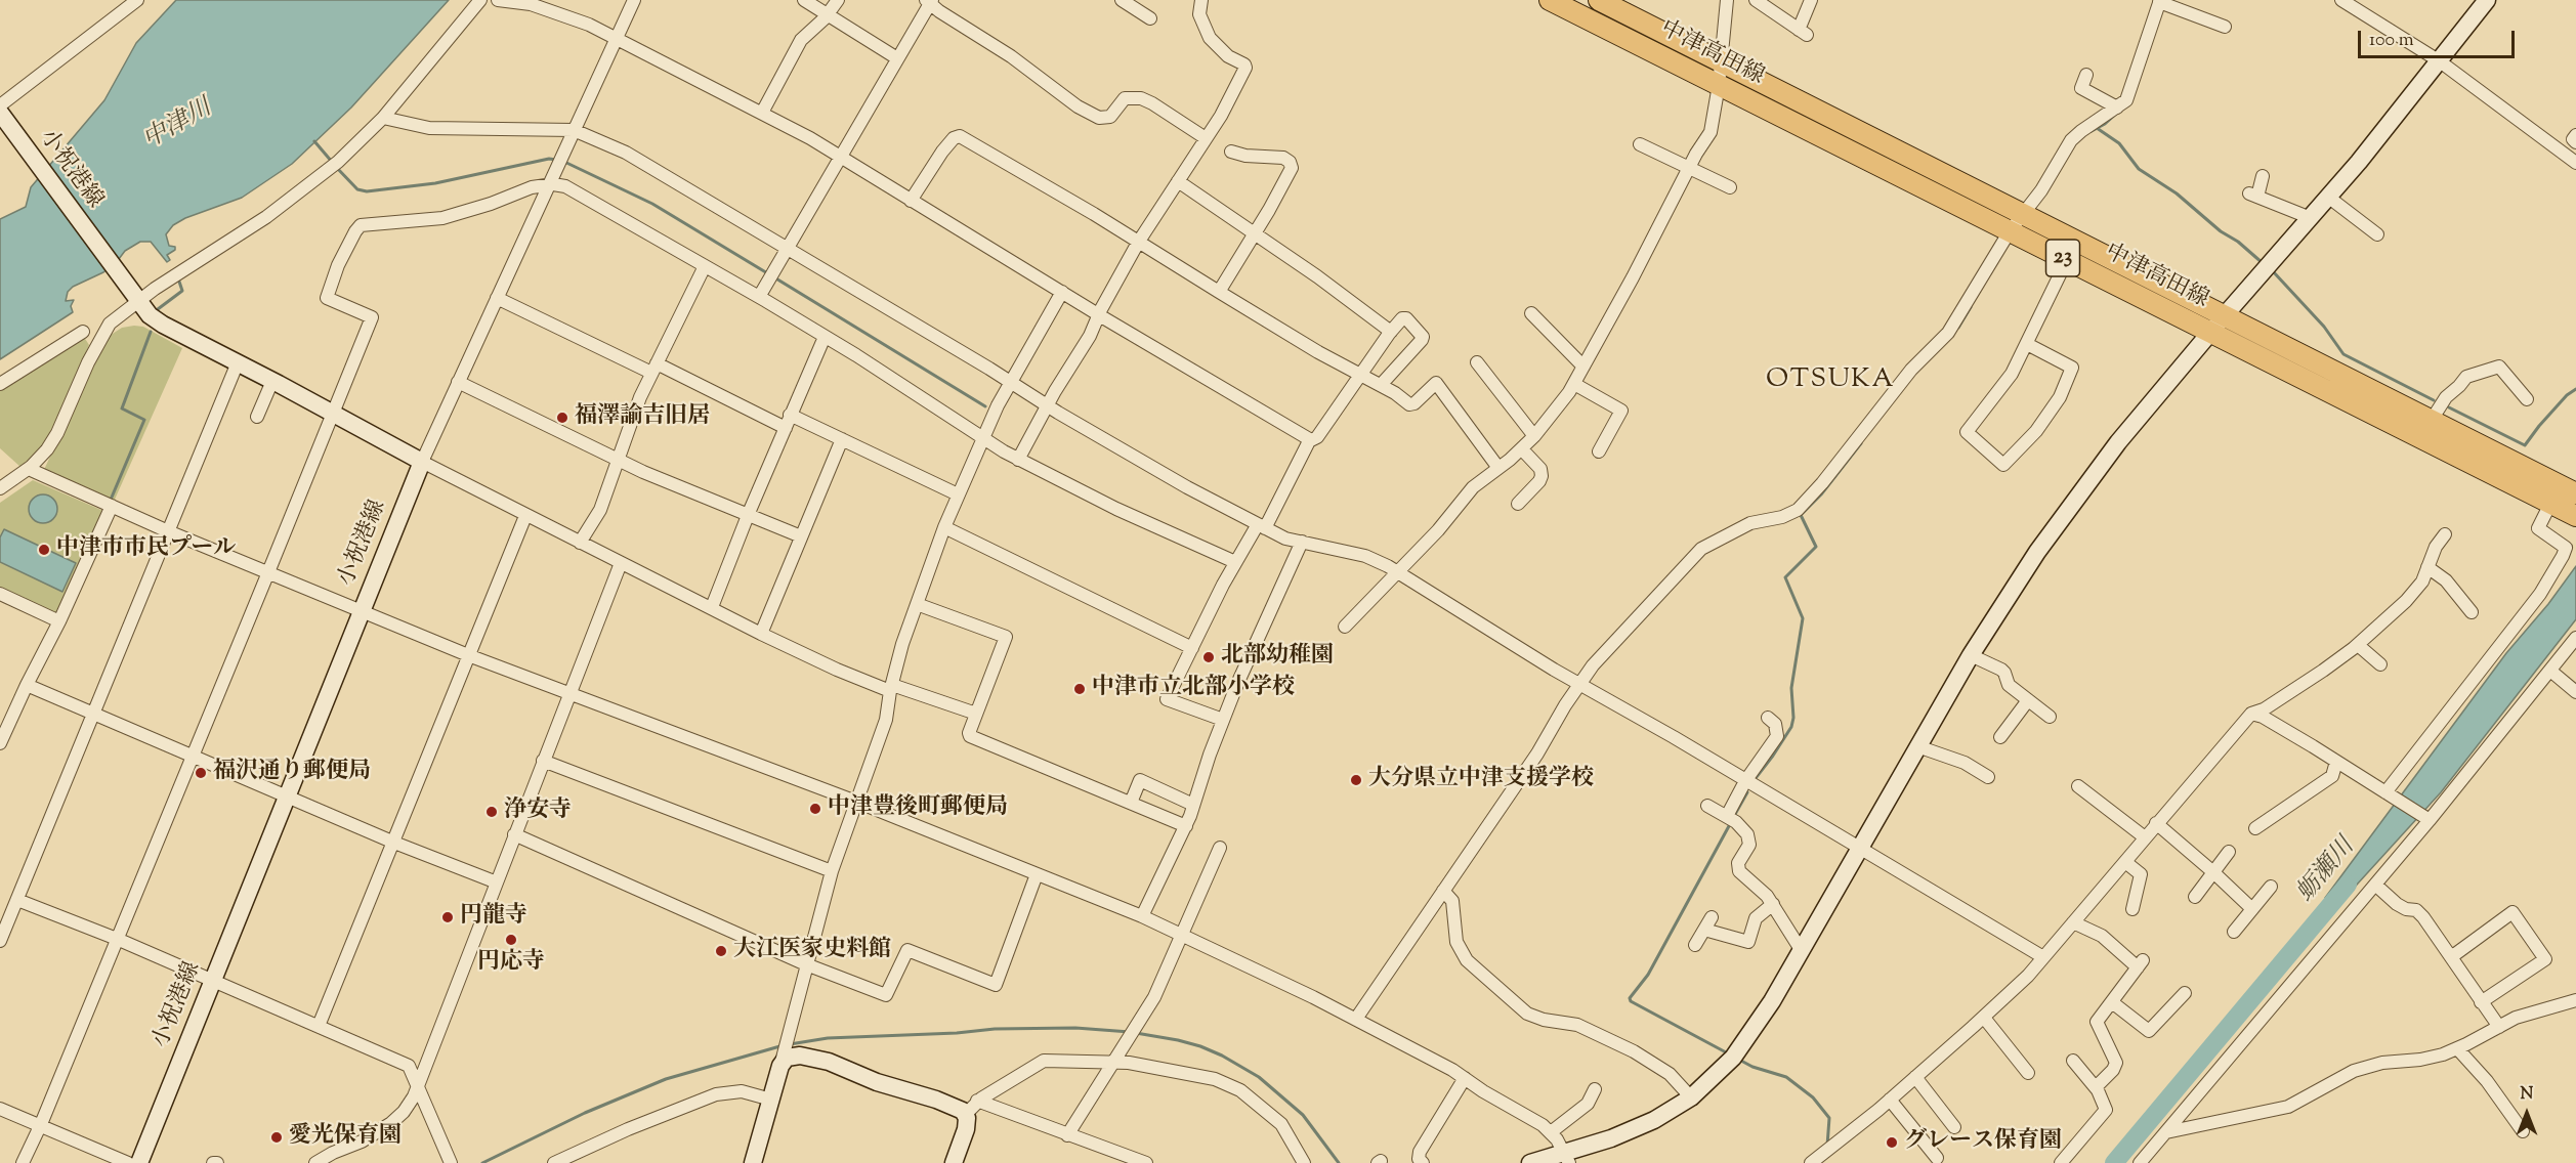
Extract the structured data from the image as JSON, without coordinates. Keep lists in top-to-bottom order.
{
  "streets": {
    "main road": ["中津高田線", "23"],
    "street": ["小祝港線"]
  },
  "districts": ["OTSUKA"],
  "water": ["中津川", "蛎瀬川"],
  "places": [
    "福澤諭吉旧居",
    "中津市市民プール",
    "北部幼稚園",
    "中津市立北部小学校",
    "福沢通り郵便局",
    "大分県立中津支援学校",
    "中津豊後町郵便局",
    "浄安寺",
    "円龍寺",
    "円応寺",
    "大江医家史料館",
    "愛光保育園",
    "グレース保育園"
  ],
  "scale_bar": "100 m",
  "north": "top"
}
